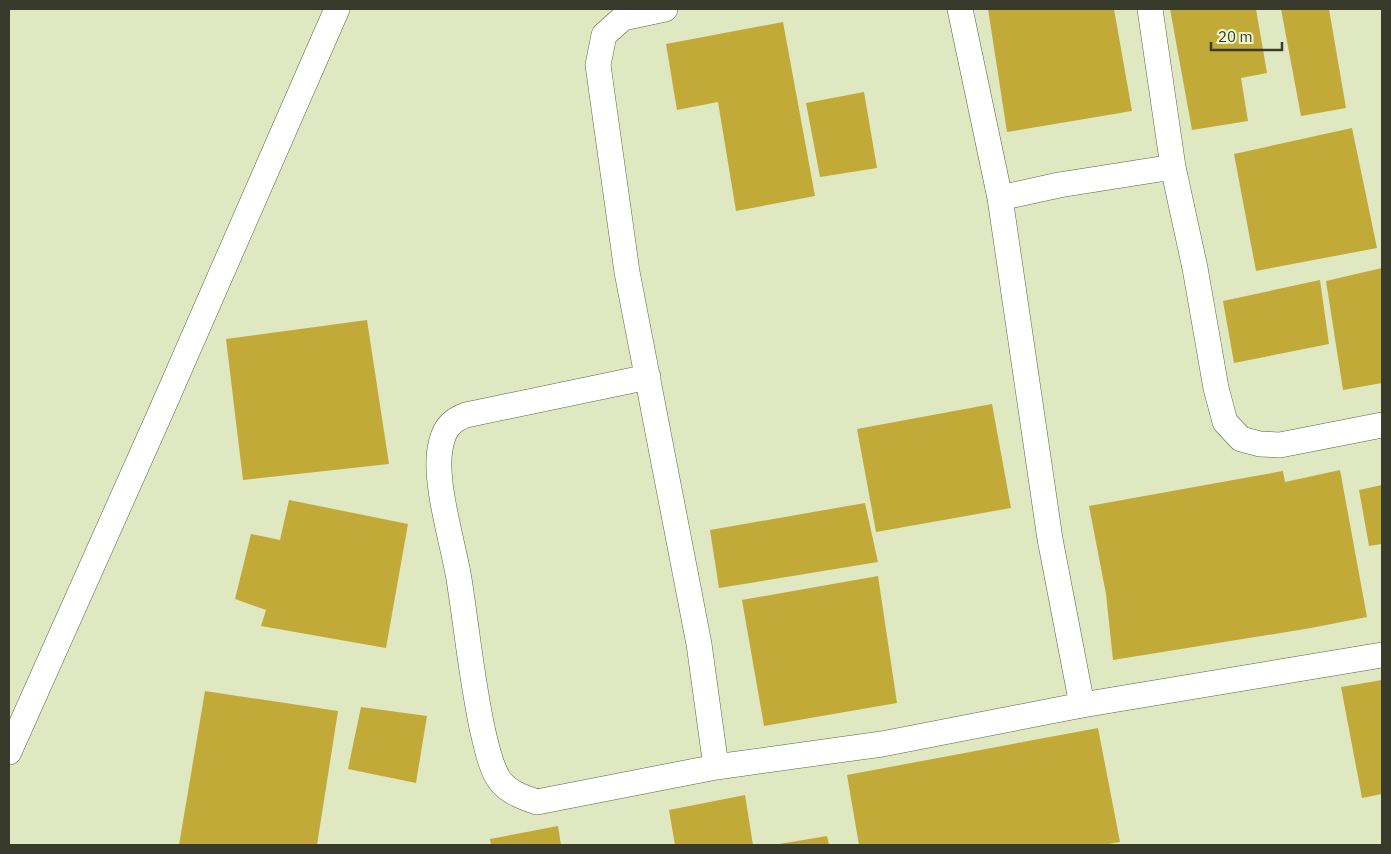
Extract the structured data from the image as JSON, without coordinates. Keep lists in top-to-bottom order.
{
  "scale_bar": "20 m"
}
